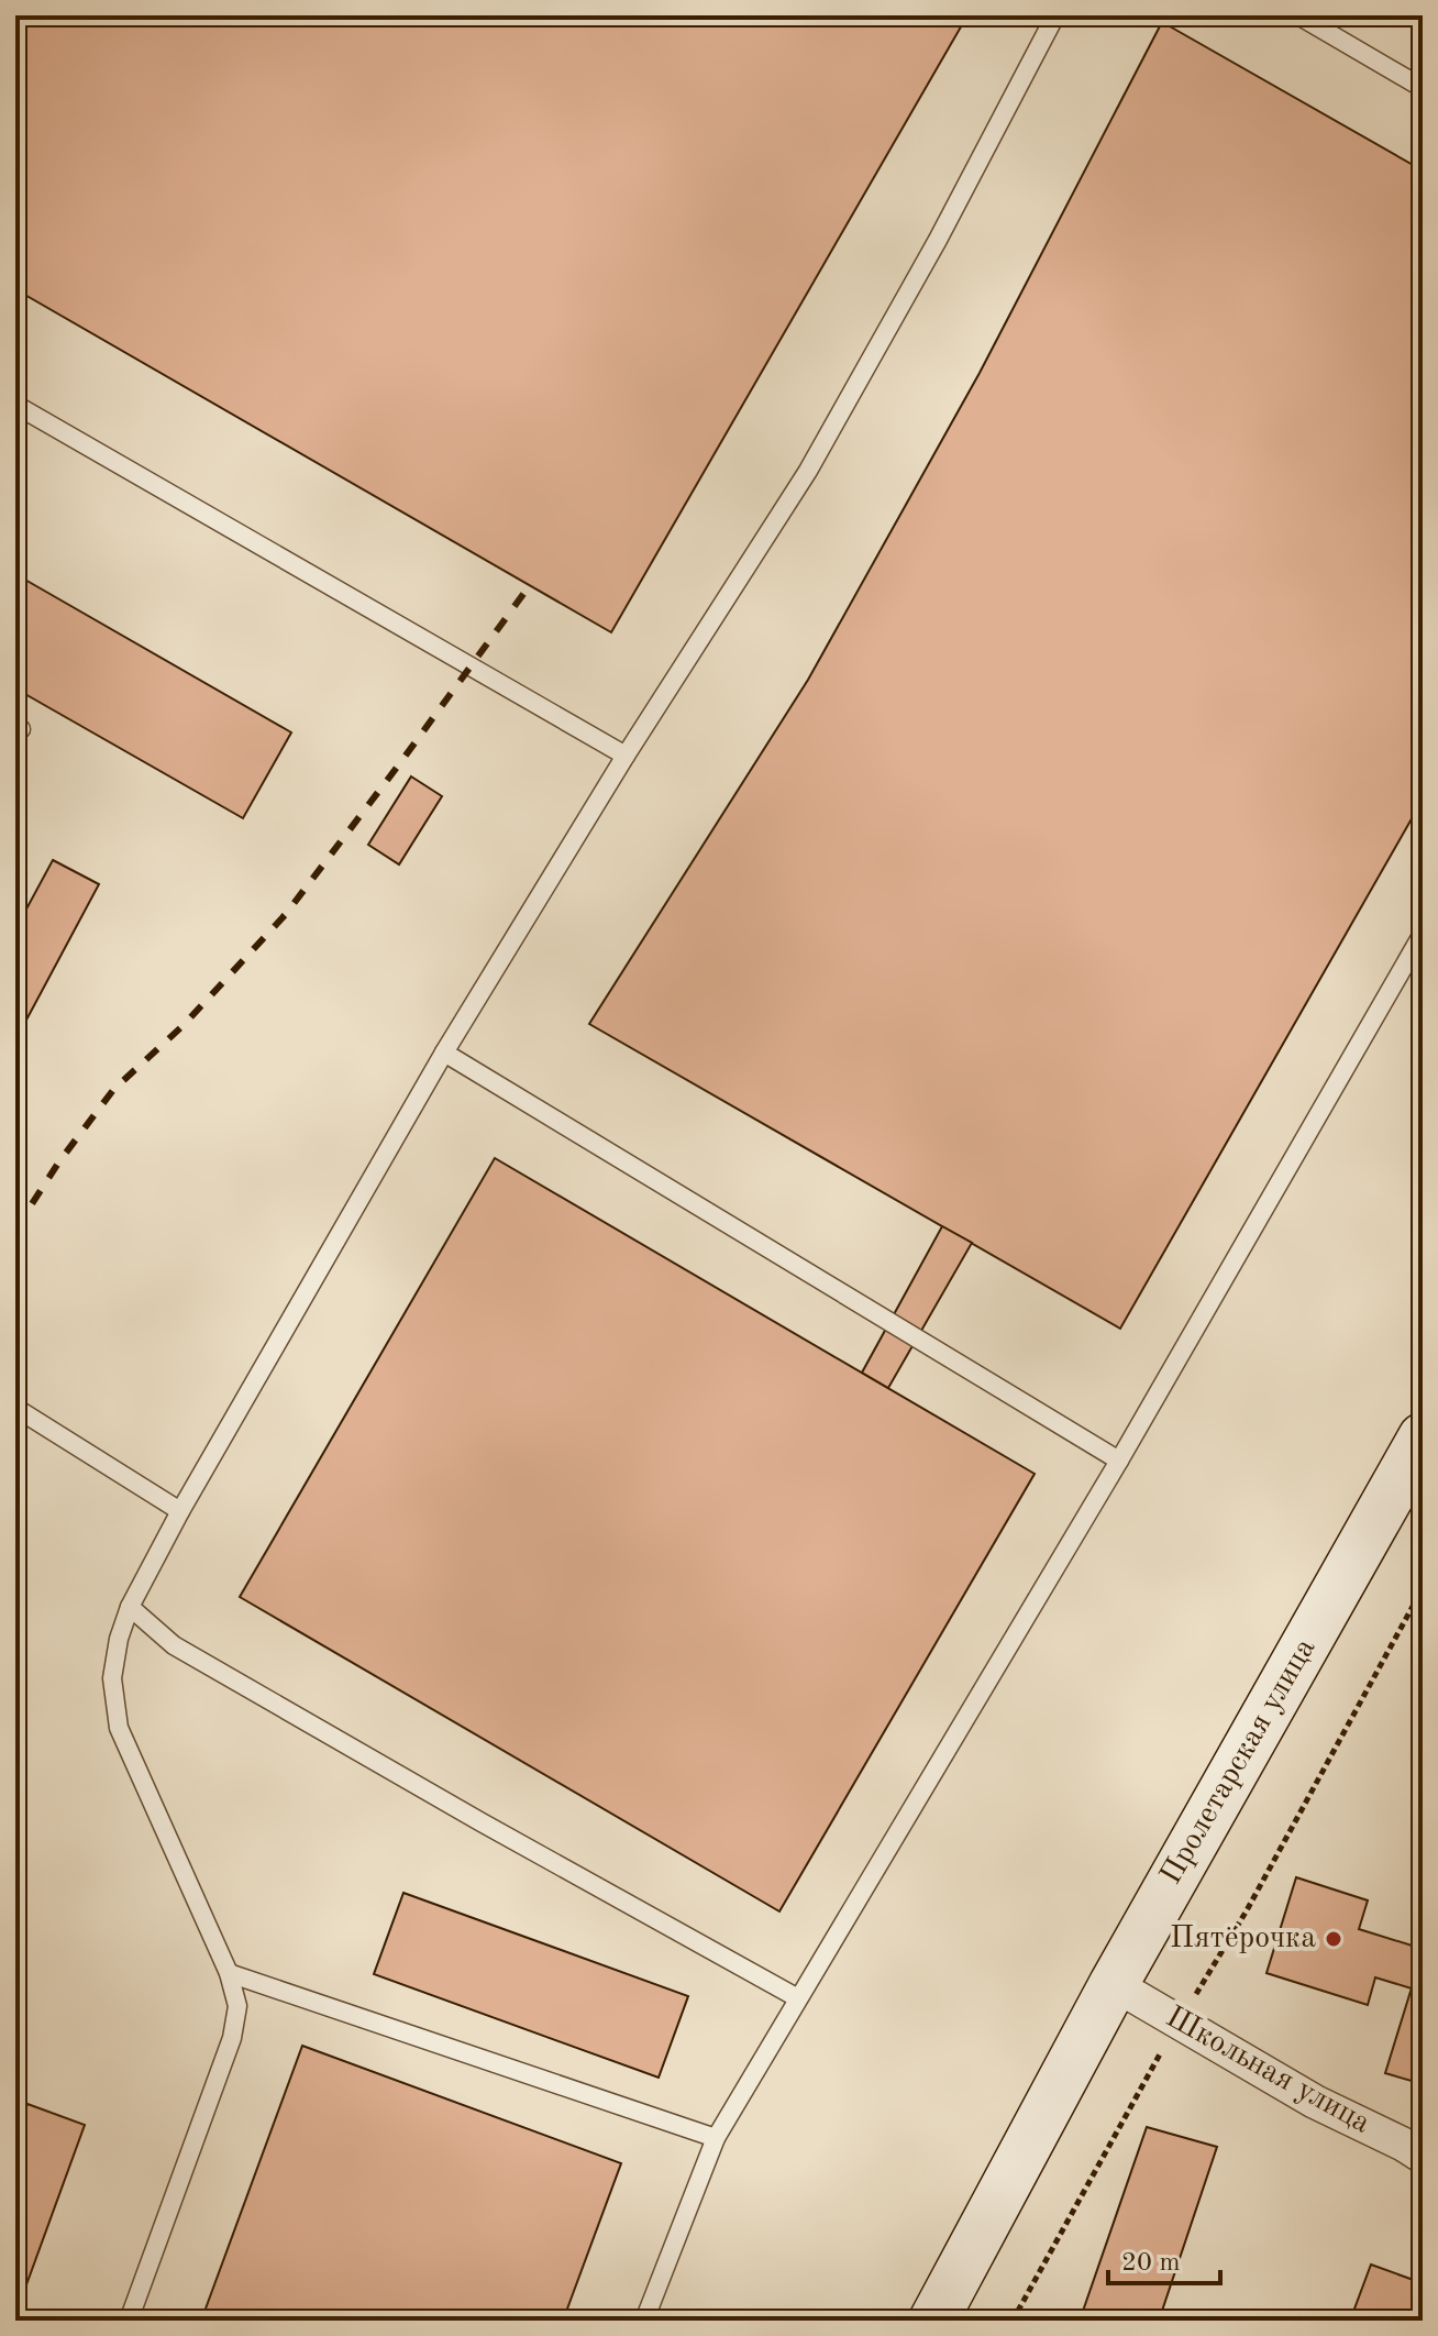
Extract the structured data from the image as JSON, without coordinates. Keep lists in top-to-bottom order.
{
  "streets": {
    "main road": ["Пролетарская улица"],
    "street": ["Школьная улица"]
  },
  "crossings": [
    ["Пролетарская улица", "Школьная улица"]
  ],
  "places": ["Пятёрочка"],
  "scale_bar": "20 m"
}
